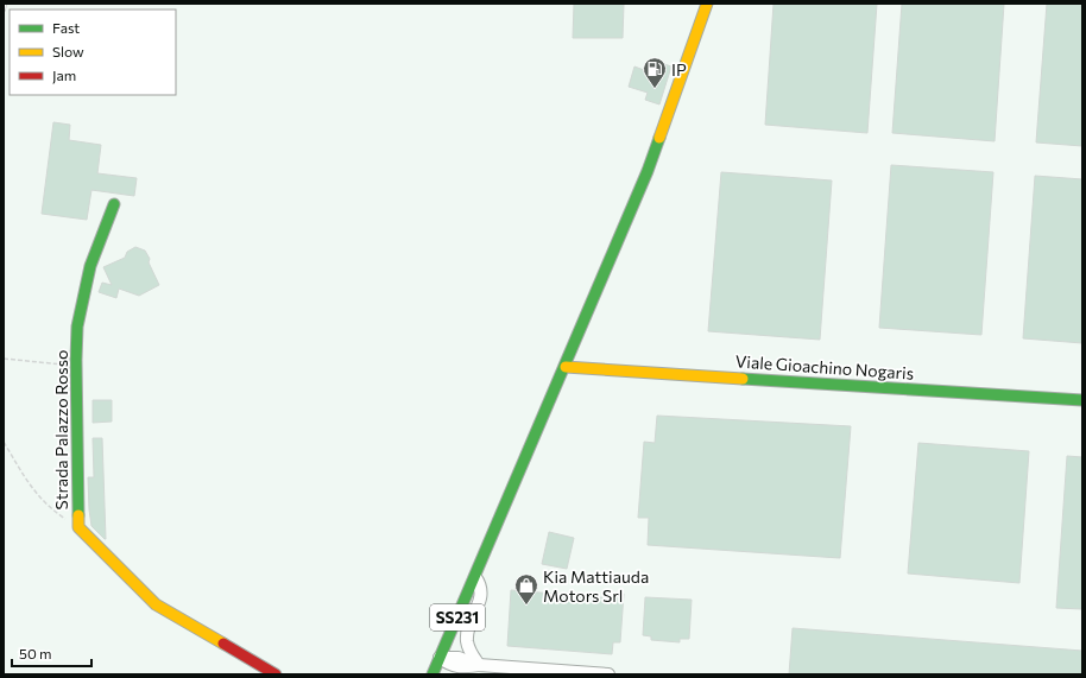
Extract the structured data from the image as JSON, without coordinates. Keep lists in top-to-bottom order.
{
  "streets": {
    "street": ["Viale Gioachino Nogaris", "Strada Palazzo Rosso", "SS231"]
  },
  "places": {
    "fuel station": ["IP"],
    "shop": ["Kia Mattiauda Motors Srl"]
  },
  "legend": ["Fast", "Slow", "Jam"],
  "scale_bar": "50 m"
}
